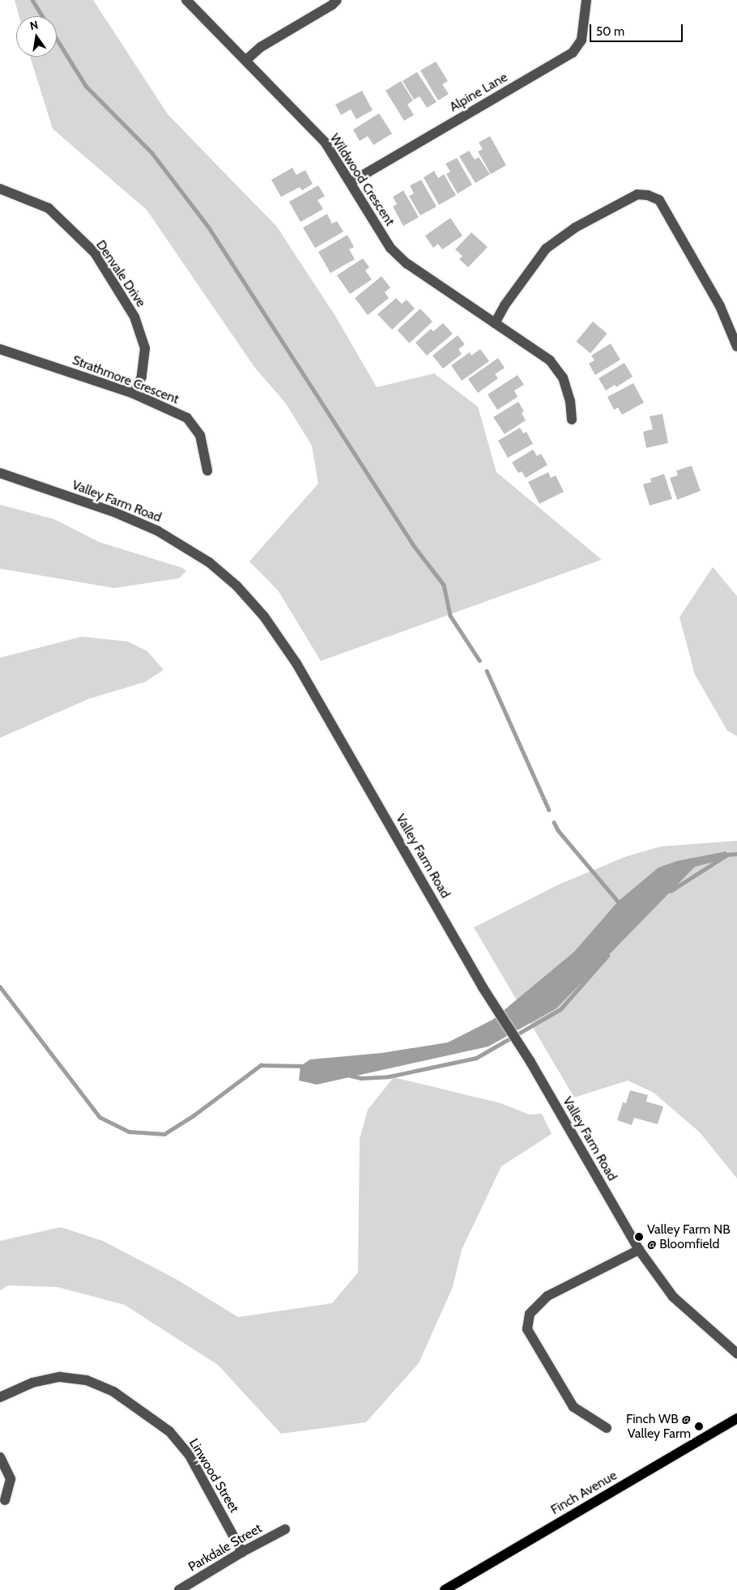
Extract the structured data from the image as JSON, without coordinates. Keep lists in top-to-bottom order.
{
  "streets": {
    "main road": ["Finch Avenue"],
    "street": [
      "Alpine Lane",
      "Wildwood Crescent",
      "Denvale Drive",
      "Strathmore Crescent",
      "Valley Farm Road",
      "Linwood Street",
      "Parkdale Street"
    ]
  },
  "crossings": [
    ["Alpine Lane", "Wildwood Crescent"],
    ["Denvale Drive", "Strathmore Crescent"],
    ["Linwood Street", "Parkdale Street"]
  ],
  "places": ["Valley Farm NB @ Bloomfield", "Finch WB @ Valley Farm"],
  "scale_bar": "50 m",
  "north": "top"
}
